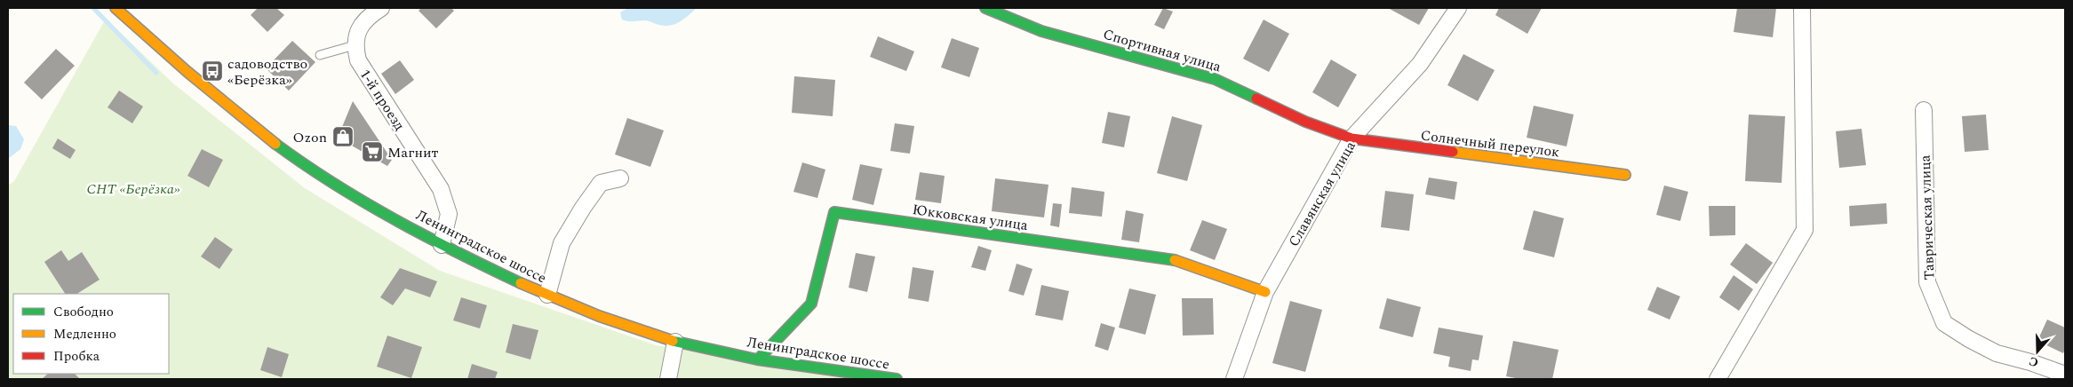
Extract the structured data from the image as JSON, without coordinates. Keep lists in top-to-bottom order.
{
  "streets": {
    "street": [
      "Спортивная улица",
      "1-й проезд",
      "Солнечный переулок",
      "Славянская улица",
      "Юкковская улица",
      "Таврическая улица",
      "Ленинградское шоссе"
    ]
  },
  "crossings": [
    ["Спортивная улица", "Солнечный переулок"],
    ["Спортивная улица", "Славянская улица"],
    ["1-й проезд", "Ленинградское шоссе"],
    ["Солнечный переулок", "Славянская улица"],
    ["Славянская улица", "Юкковская улица"],
    ["Юкковская улица", "Ленинградское шоссе"]
  ],
  "parks": ["СНТ «Берёзка»"],
  "places": {
    "bus stop": ["садоводство «Берёзка»"],
    "shop": ["Ozon"],
    "supermarket": ["Магнит"]
  },
  "legend": ["Свободно", "Медленно", "Пробка"],
  "north": "bottom"
}
